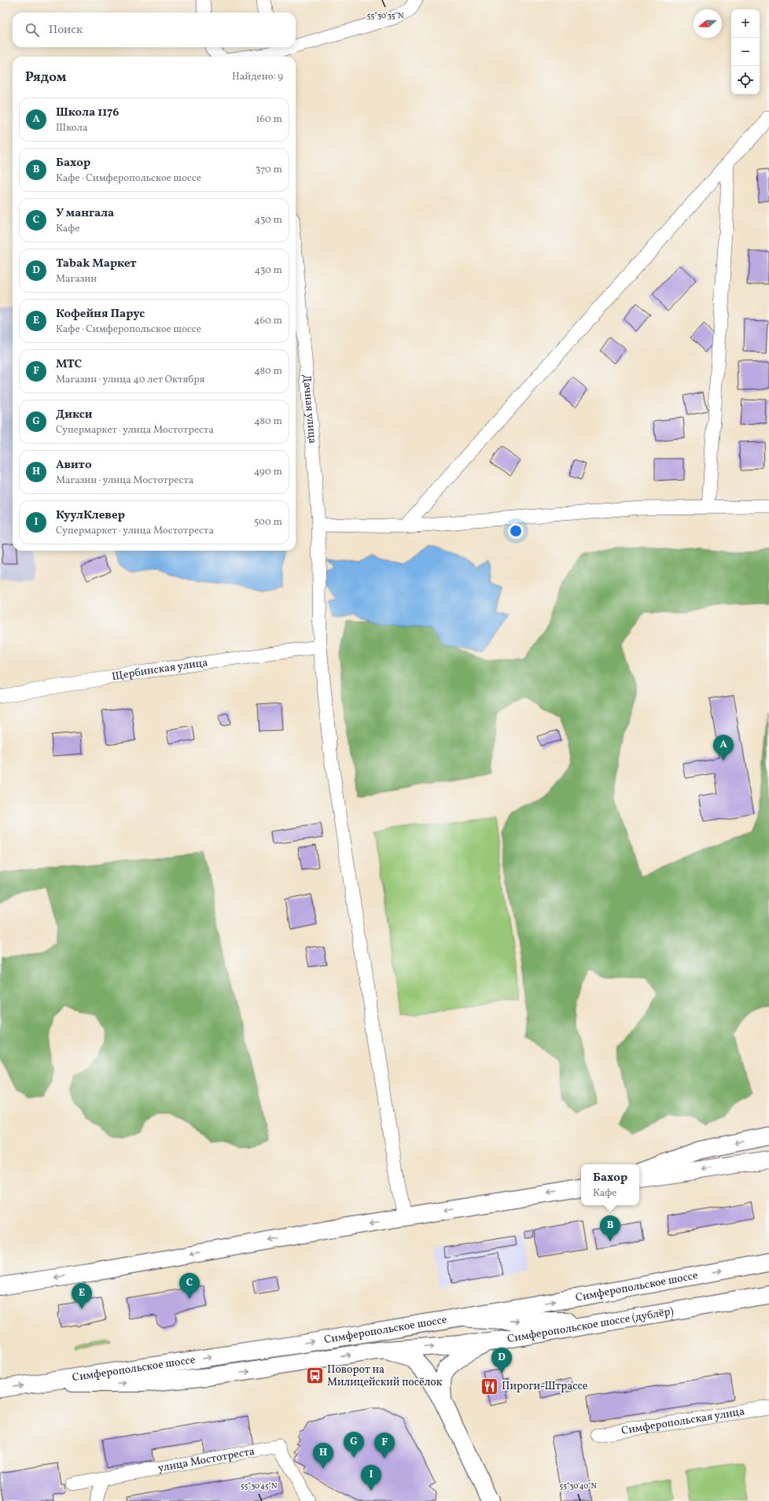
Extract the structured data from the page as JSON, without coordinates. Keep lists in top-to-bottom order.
{
  "streets": {
    "main road": ["Симферопольское шоссе", "Симферопольское шоссе (дублёр)"],
    "street": [
      "Дачная улица",
      "Щербинская улица",
      "Симферопольская улица",
      "улица Мостотреста"
    ]
  },
  "crossings": [
    ["Дачная улица", "Щербинская улица"],
    ["Симферопольское шоссе", "Симферопольское шоссе (дублёр)"]
  ],
  "places": {
    "bus stop": ["Поворот на Милицейский посёлок"],
    "restaurant": ["Пироги-Штрассе"]
  },
  "north": "left",
  "page": {
    "map_buttons": ["+", "−"],
    "search": "Поиск",
    "heading": ["Рядом", "Найдено: 9"],
    "list": [
      {
        "mark": "A",
        "name": "Школа 1176",
        "note": "Школа",
        "value": "160 m"
      },
      {
        "mark": "B",
        "name": "Бахор",
        "note": "Кафе · Симферопольское шоссе",
        "value": "370 m"
      },
      {
        "mark": "C",
        "name": "У мангала",
        "note": "Кафе",
        "value": "430 m"
      },
      {
        "mark": "D",
        "name": "Tabak Маркет",
        "note": "Магазин",
        "value": "430 m"
      },
      {
        "mark": "E",
        "name": "Кофейня Парус",
        "note": "Кафе · Симферопольское шоссе",
        "value": "460 m"
      },
      {
        "mark": "F",
        "name": "МТС",
        "note": "Магазин · улица 40 лет Октября",
        "value": "480 m"
      },
      {
        "mark": "G",
        "name": "Дикси",
        "note": "Супермаркет · улица Мостотреста",
        "value": "480 m"
      },
      {
        "mark": "H",
        "name": "Авито",
        "note": "Магазин · улица Мостотреста",
        "value": "490 m"
      },
      {
        "mark": "I",
        "name": "КуулКлевер",
        "note": "Супермаркет · улица Мостотреста",
        "value": "500 m"
      }
    ],
    "pins": [
      "A",
      "B",
      "C",
      "E",
      "D",
      "G",
      "F",
      "H",
      "I"
    ],
    "popup": ["Бахор", "Кафе"]
  },
  "coordinates": ["55°30'35\"N", "55°30'45\"N", "55°30'40\"N"]
}
